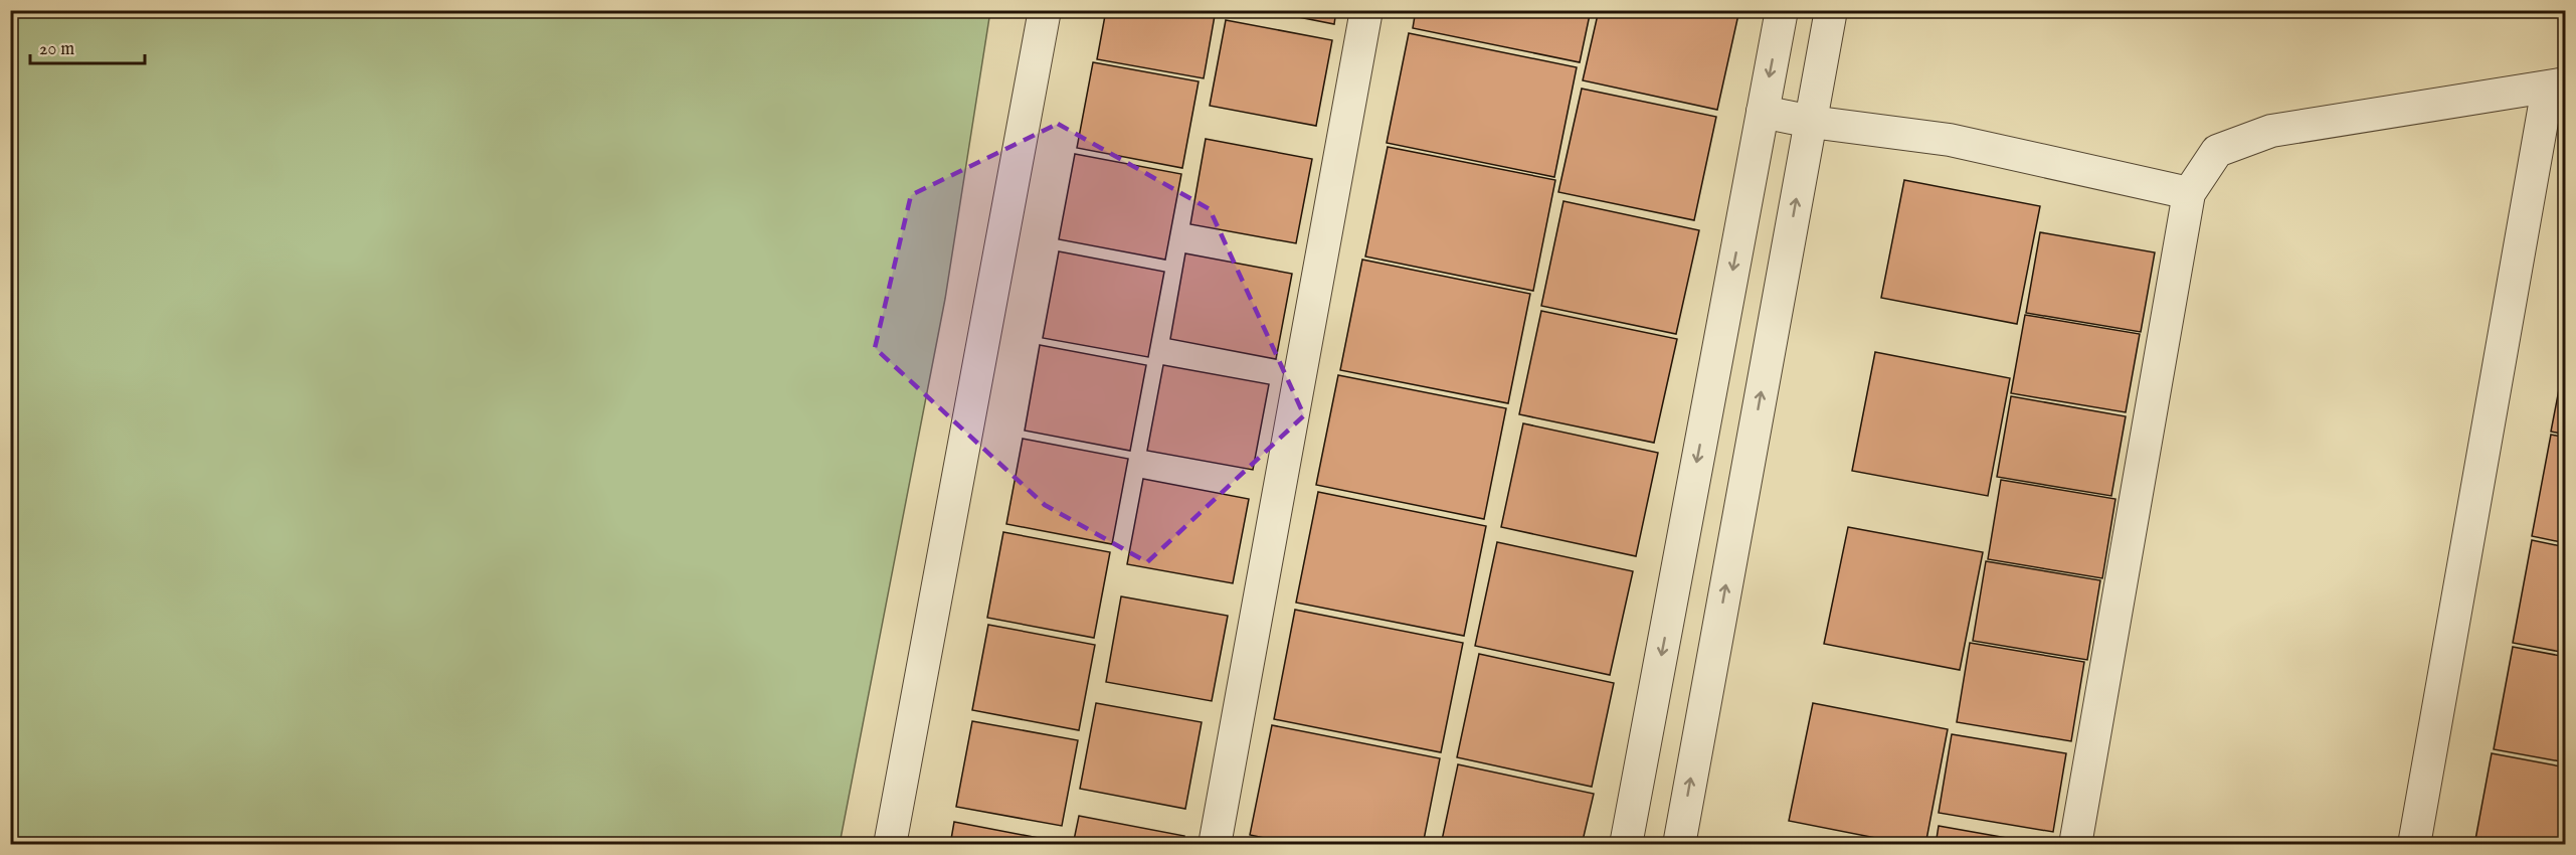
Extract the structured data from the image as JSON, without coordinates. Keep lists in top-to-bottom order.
{
  "scale_bar": "20 m"
}
